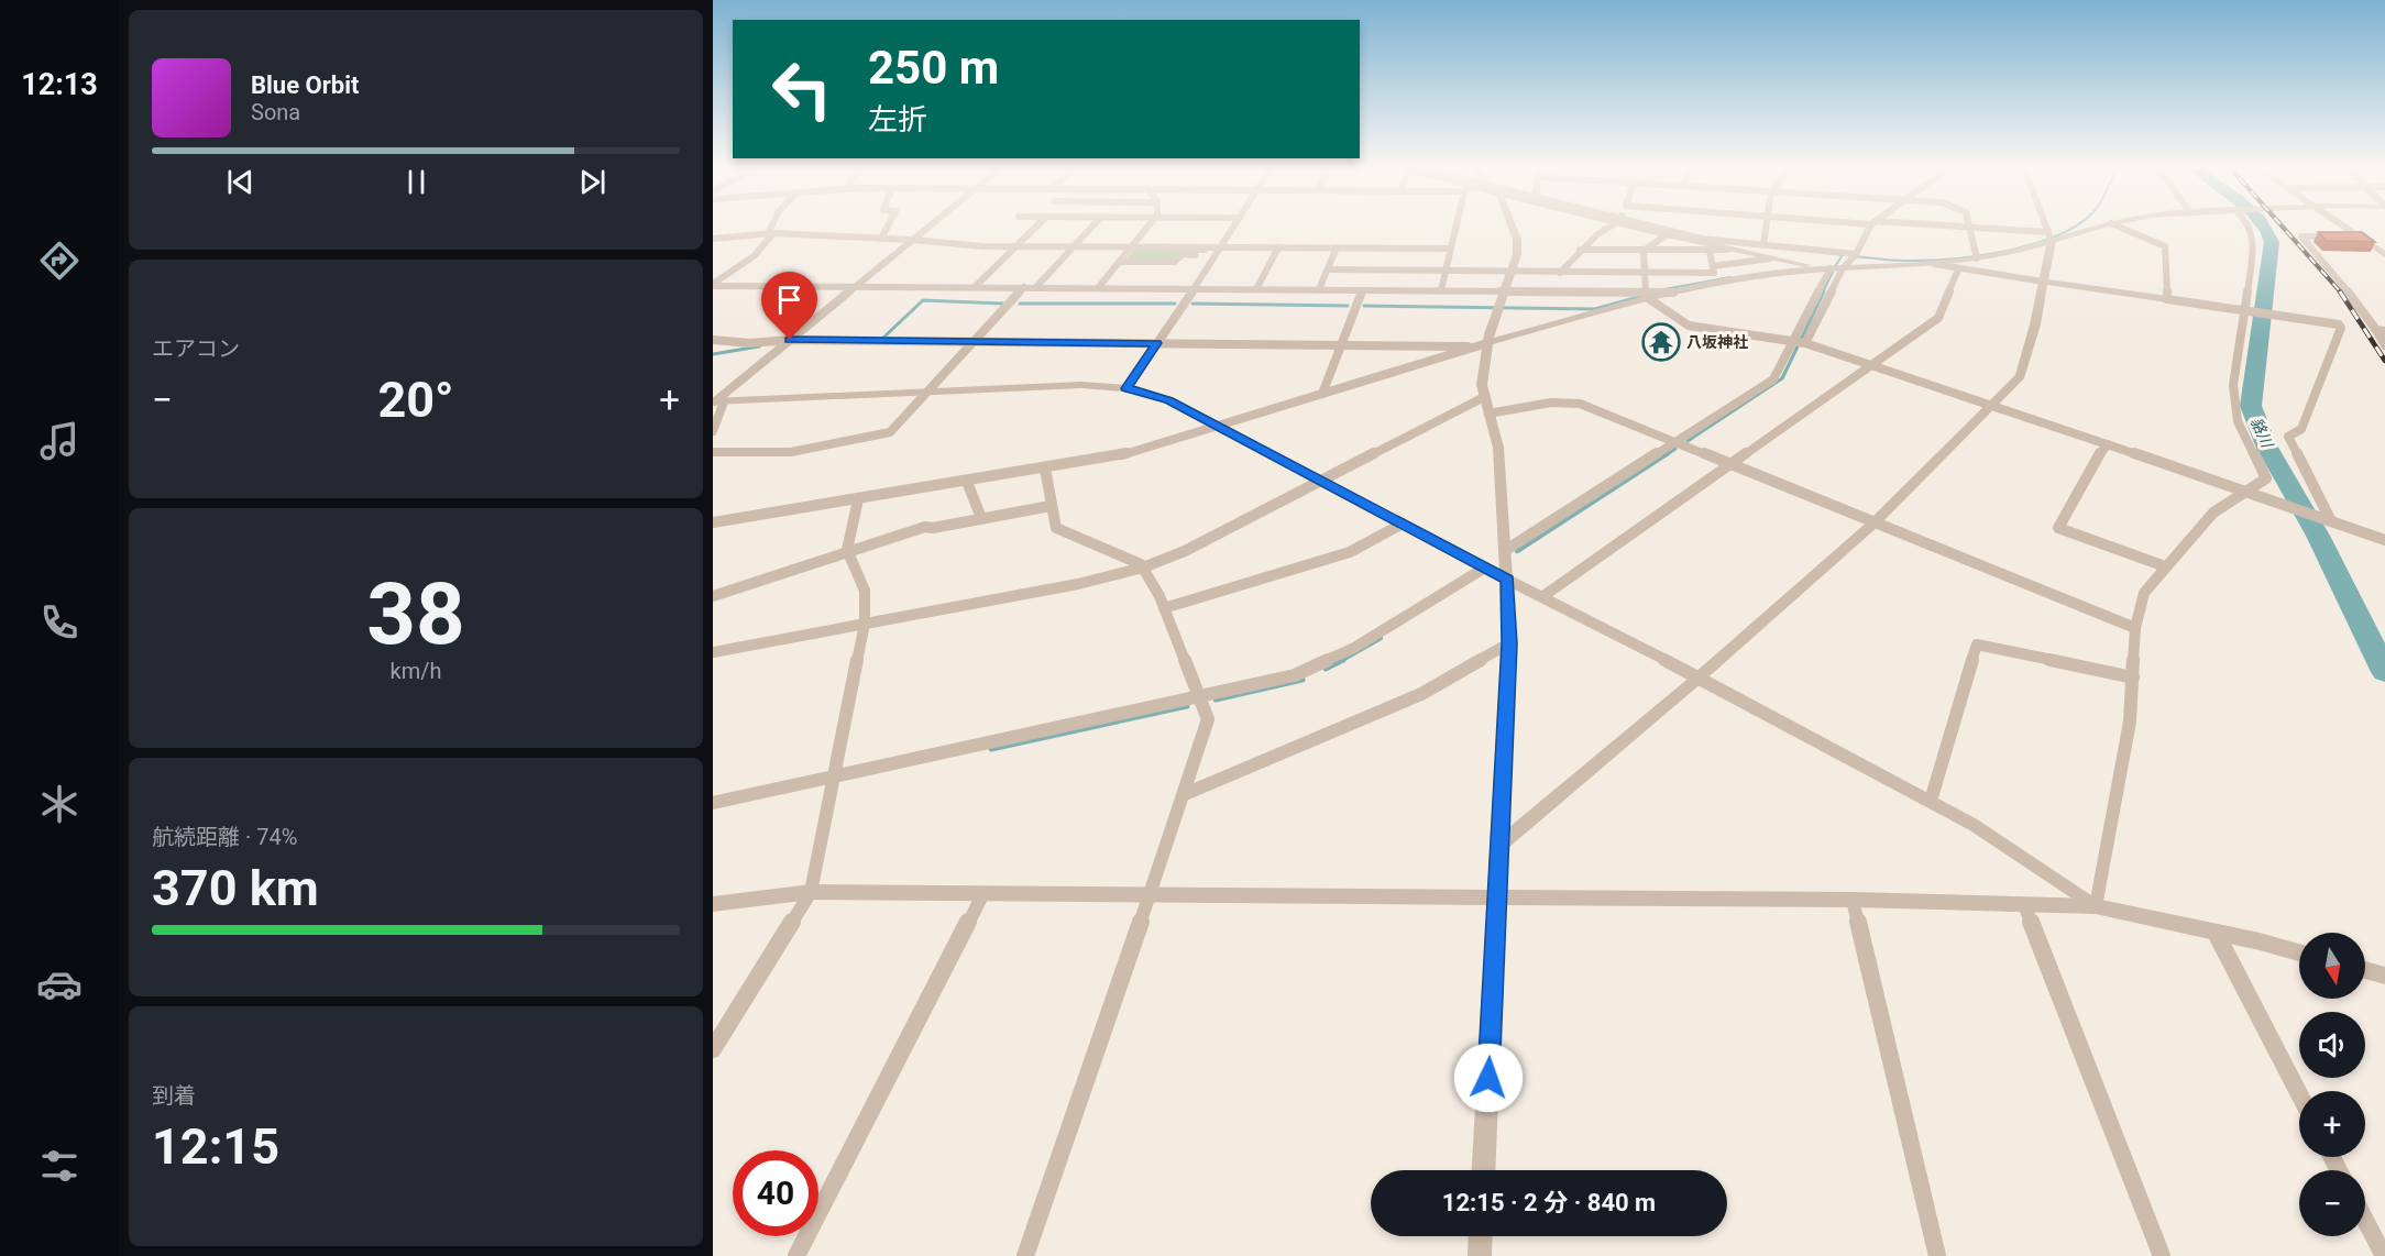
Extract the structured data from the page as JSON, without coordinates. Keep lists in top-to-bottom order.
{
  "water": ["貉川"],
  "places": {
    "temple": ["八坂神社"]
  },
  "north": "bottom",
  "page": {
    "tabs": "12:13",
    "turn": ["250 m", "左折"],
    "song": ["Blue Orbit", "Sona"],
    "tile": [
      "エアコン",
      ["38", "km/h"],
      ["航続距離 · 74%", "370 km"],
      ["到着", "12:15"]
    ],
    "heat": ["−", "20°", "+"],
    "map_buttons": ["+", "−"],
    "limit": "40",
    "trip": "12:15 · 2 分 · 840 m"
  }
}
